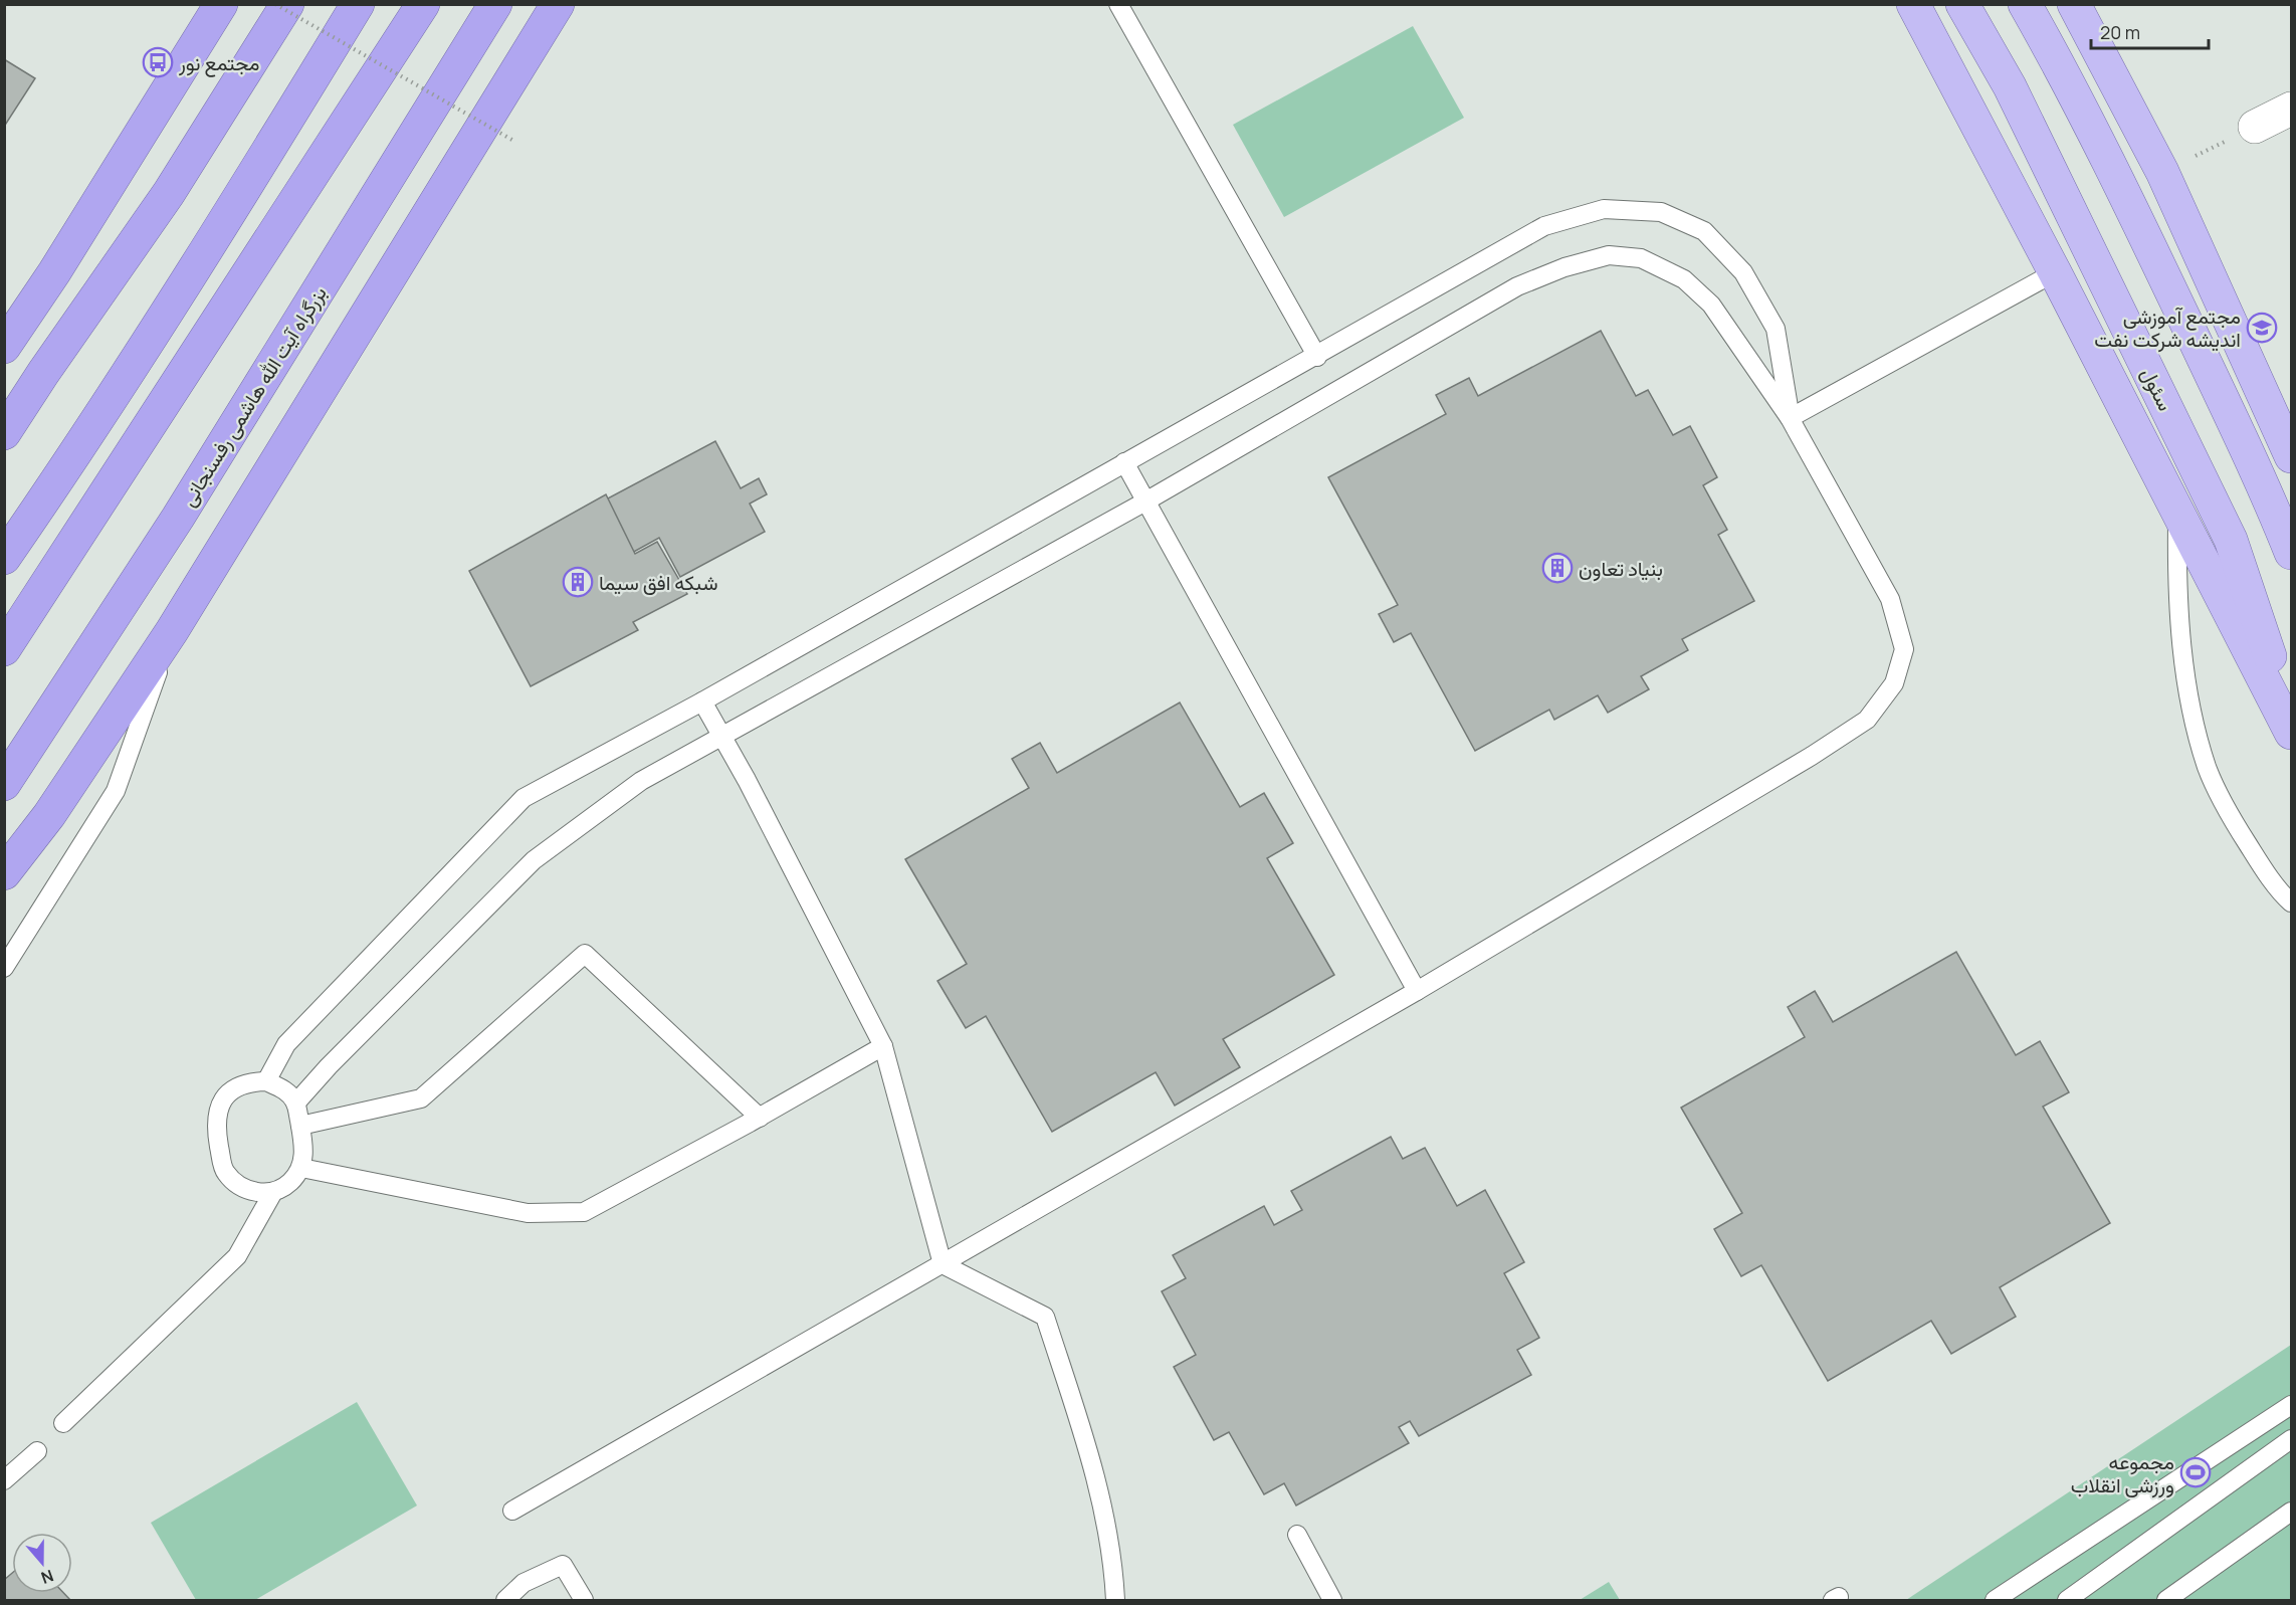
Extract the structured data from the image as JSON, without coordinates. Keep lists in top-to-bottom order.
{
  "streets": {
    "highway": ["بزرگراه آیت الله هاشمی رفسنجانی"],
    "main road": ["سئول"]
  },
  "places": {
    "bus stop": ["مجتمع نور"],
    "school or university": ["مجتمع آموزشی اندیشه شرکت نفت"],
    "building": ["بنیاد تعاون", "شبکه افق سیما"],
    "sports": ["مجموعه ورزشی انقلاب"]
  },
  "scale_bar": "20 m",
  "north": "bottom"
}
